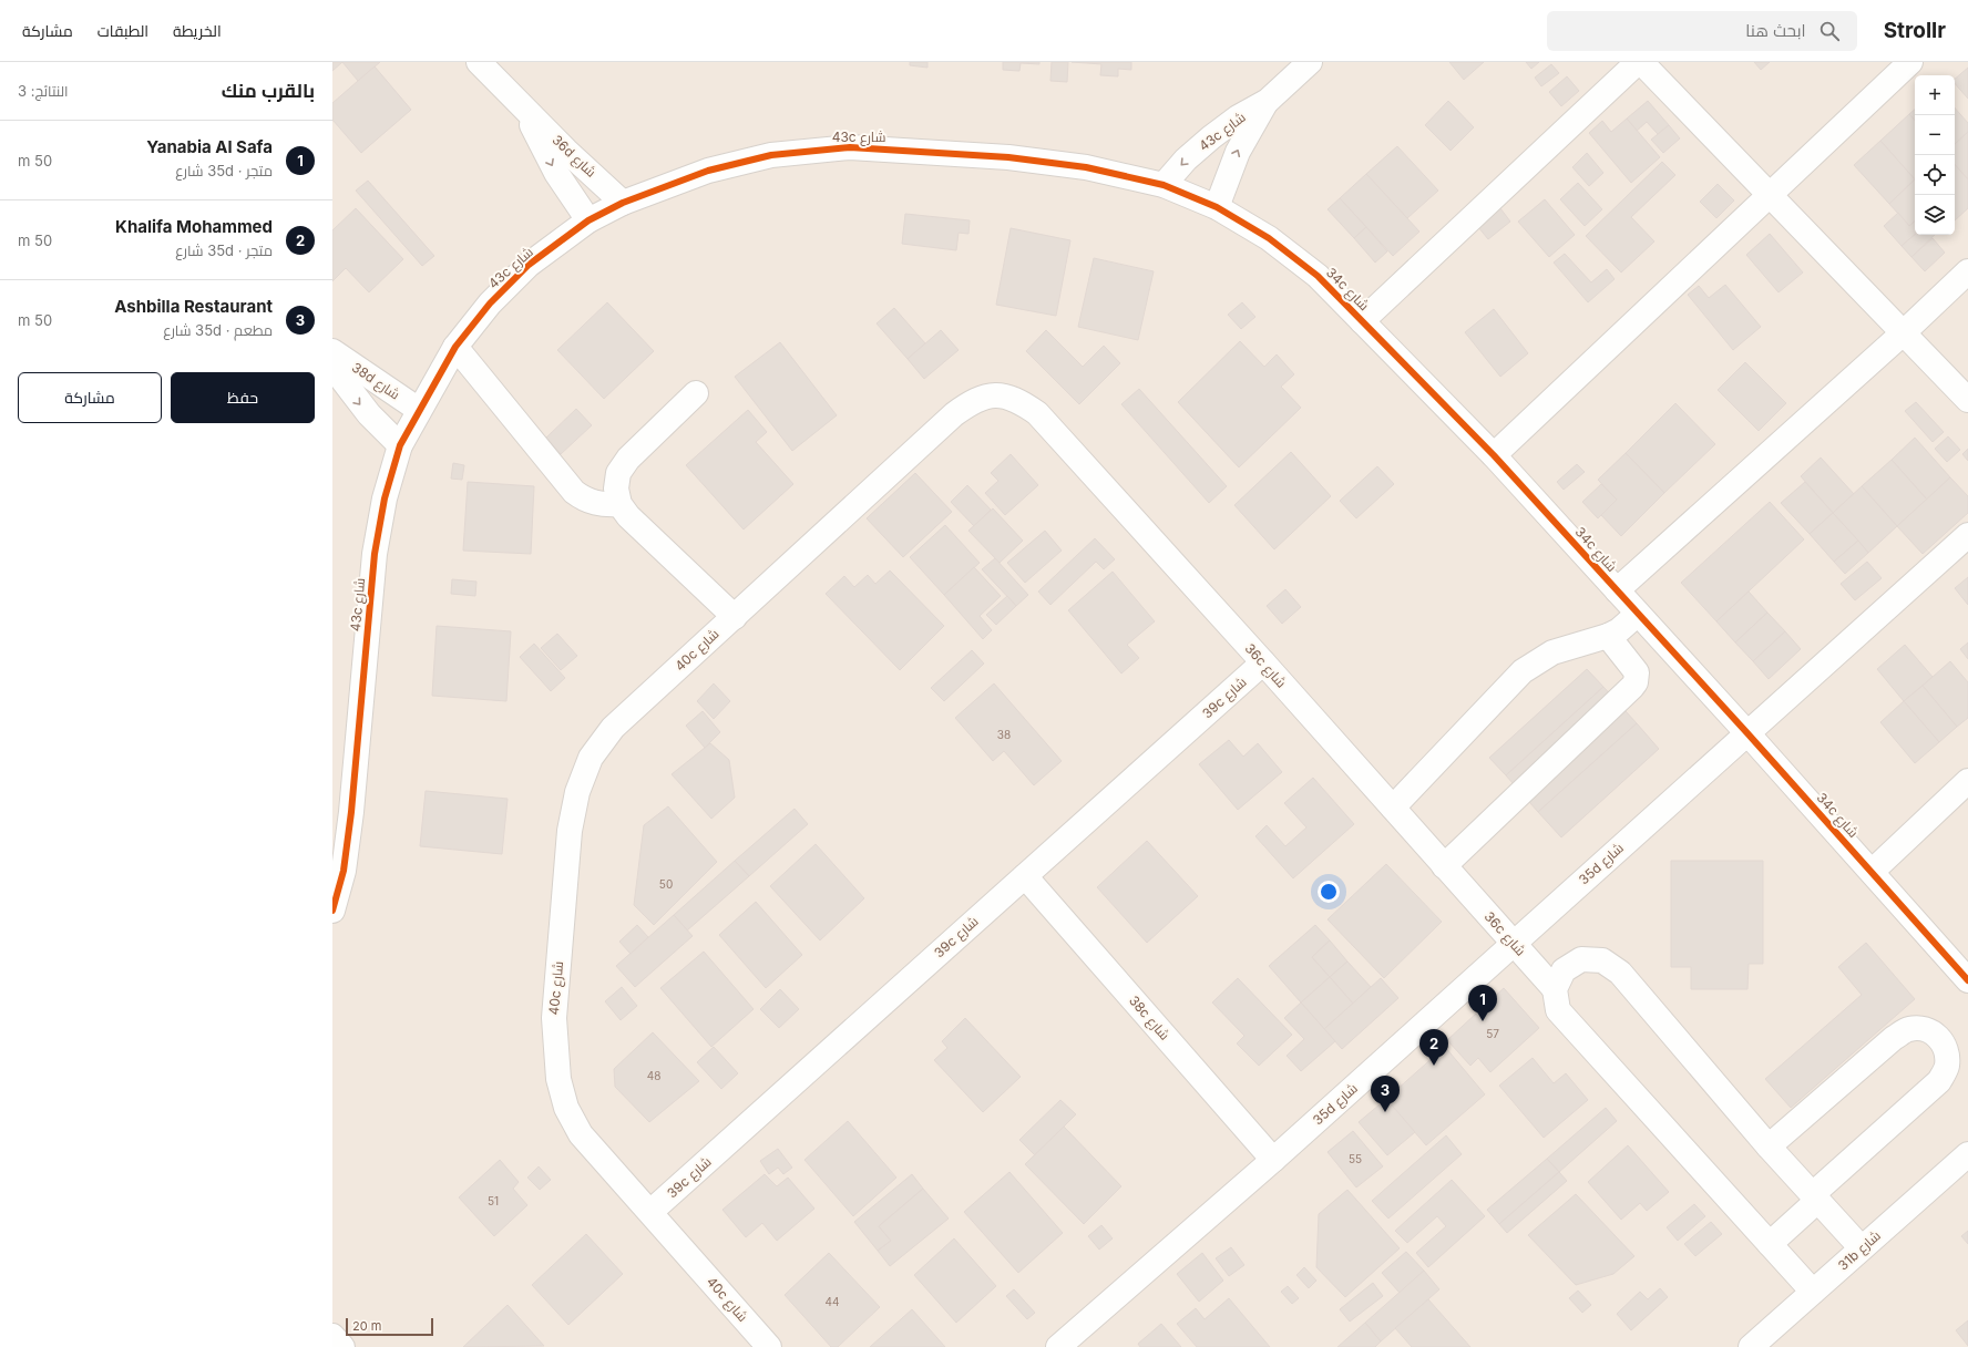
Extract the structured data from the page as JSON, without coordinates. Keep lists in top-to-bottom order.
{
  "streets": {
    "street": [
      "43c شارع",
      "36d شارع",
      "34c شارع",
      "38d شارع",
      "40c شارع",
      "36c شارع",
      "39c شارع",
      "35d شارع",
      "38c شارع",
      "31b شارع"
    ]
  },
  "crossings": [
    ["43c شارع", "36d شارع"],
    ["43c شارع", "34c شارع"],
    ["43c شارع", "38d شارع"],
    ["34c شارع", "35d شارع"],
    ["40c شارع", "36c شارع"],
    ["40c شارع", "39c شارع"],
    ["36c شارع", "39c شارع"],
    ["36c شارع", "35d شارع"],
    ["39c شارع", "38c شارع"],
    ["35d شارع", "38c شارع"]
  ],
  "house_numbers": [
    "38",
    "50",
    "57",
    "48",
    "55",
    "51",
    "44"
  ],
  "scale_bar": "20 m",
  "page": {
    "header": "Strollr",
    "search": "ابحث هنا",
    "nav": ["الخريطة", "الطبقات", "مشاركة"],
    "heading": ["بالقرب منك", "النتائج: 3"],
    "map_buttons": ["+", "−"],
    "list": [
      {
        "mark": "1",
        "name": "Yanabia Al Safa",
        "note": "متجر · 35d شارع",
        "value": "50 m"
      },
      {
        "mark": "2",
        "name": "Khalifa Mohammed",
        "note": "متجر · 35d شارع",
        "value": "50 m"
      },
      {
        "mark": "3",
        "name": "Ashbilla Restaurant",
        "note": "مطعم · 35d شارع",
        "value": "50 m"
      }
    ],
    "buttons": ["حفظ", "مشاركة"],
    "pins": ["1", "2", "3"],
    "scale": "20 m"
  }
}
